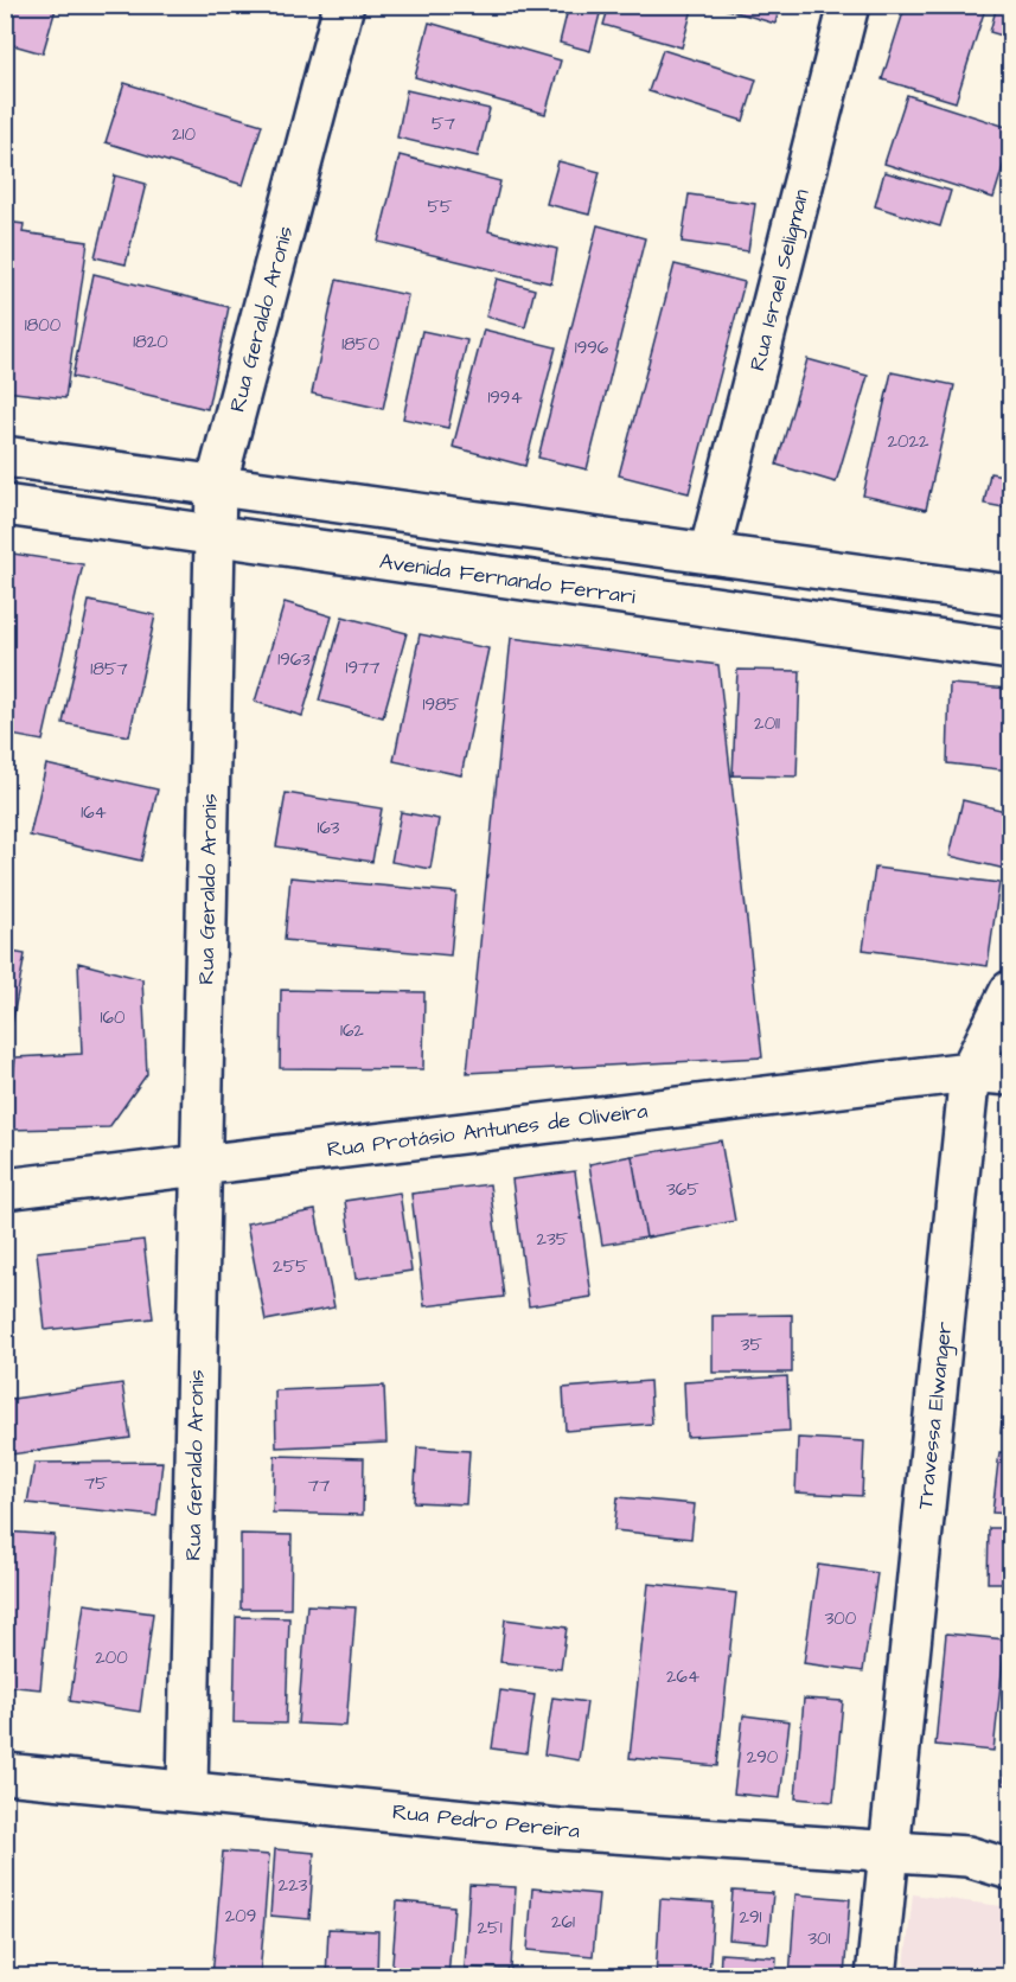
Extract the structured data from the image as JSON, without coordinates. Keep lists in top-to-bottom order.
{
  "streets": {
    "street": [
      "Rua Israel Seligman",
      "Rua Geraldo Aronis",
      "Avenida Fernando Ferrari",
      "Rua Protásio Antunes de Oliveira",
      "Travessa Elwanger",
      "Rua Pedro Pereira"
    ]
  },
  "crossings": [
    ["Rua Geraldo Aronis", "Avenida Fernando Ferrari"],
    ["Rua Geraldo Aronis", "Rua Protásio Antunes de Oliveira"],
    ["Rua Geraldo Aronis", "Rua Pedro Pereira"],
    ["Rua Protásio Antunes de Oliveira", "Travessa Elwanger"],
    ["Travessa Elwanger", "Rua Pedro Pereira"]
  ],
  "house_numbers": [
    "57",
    "210",
    "55",
    "1800",
    "1820",
    "1850",
    "1996",
    "1994",
    "2022",
    "1963",
    "1977",
    "1857",
    "1985",
    "2011",
    "164",
    "163",
    "160",
    "162",
    "365",
    "235",
    "255",
    "35",
    "75",
    "77",
    "300",
    "200",
    "264",
    "290",
    "223",
    "209",
    "291",
    "261",
    "251",
    "301"
  ]
}
